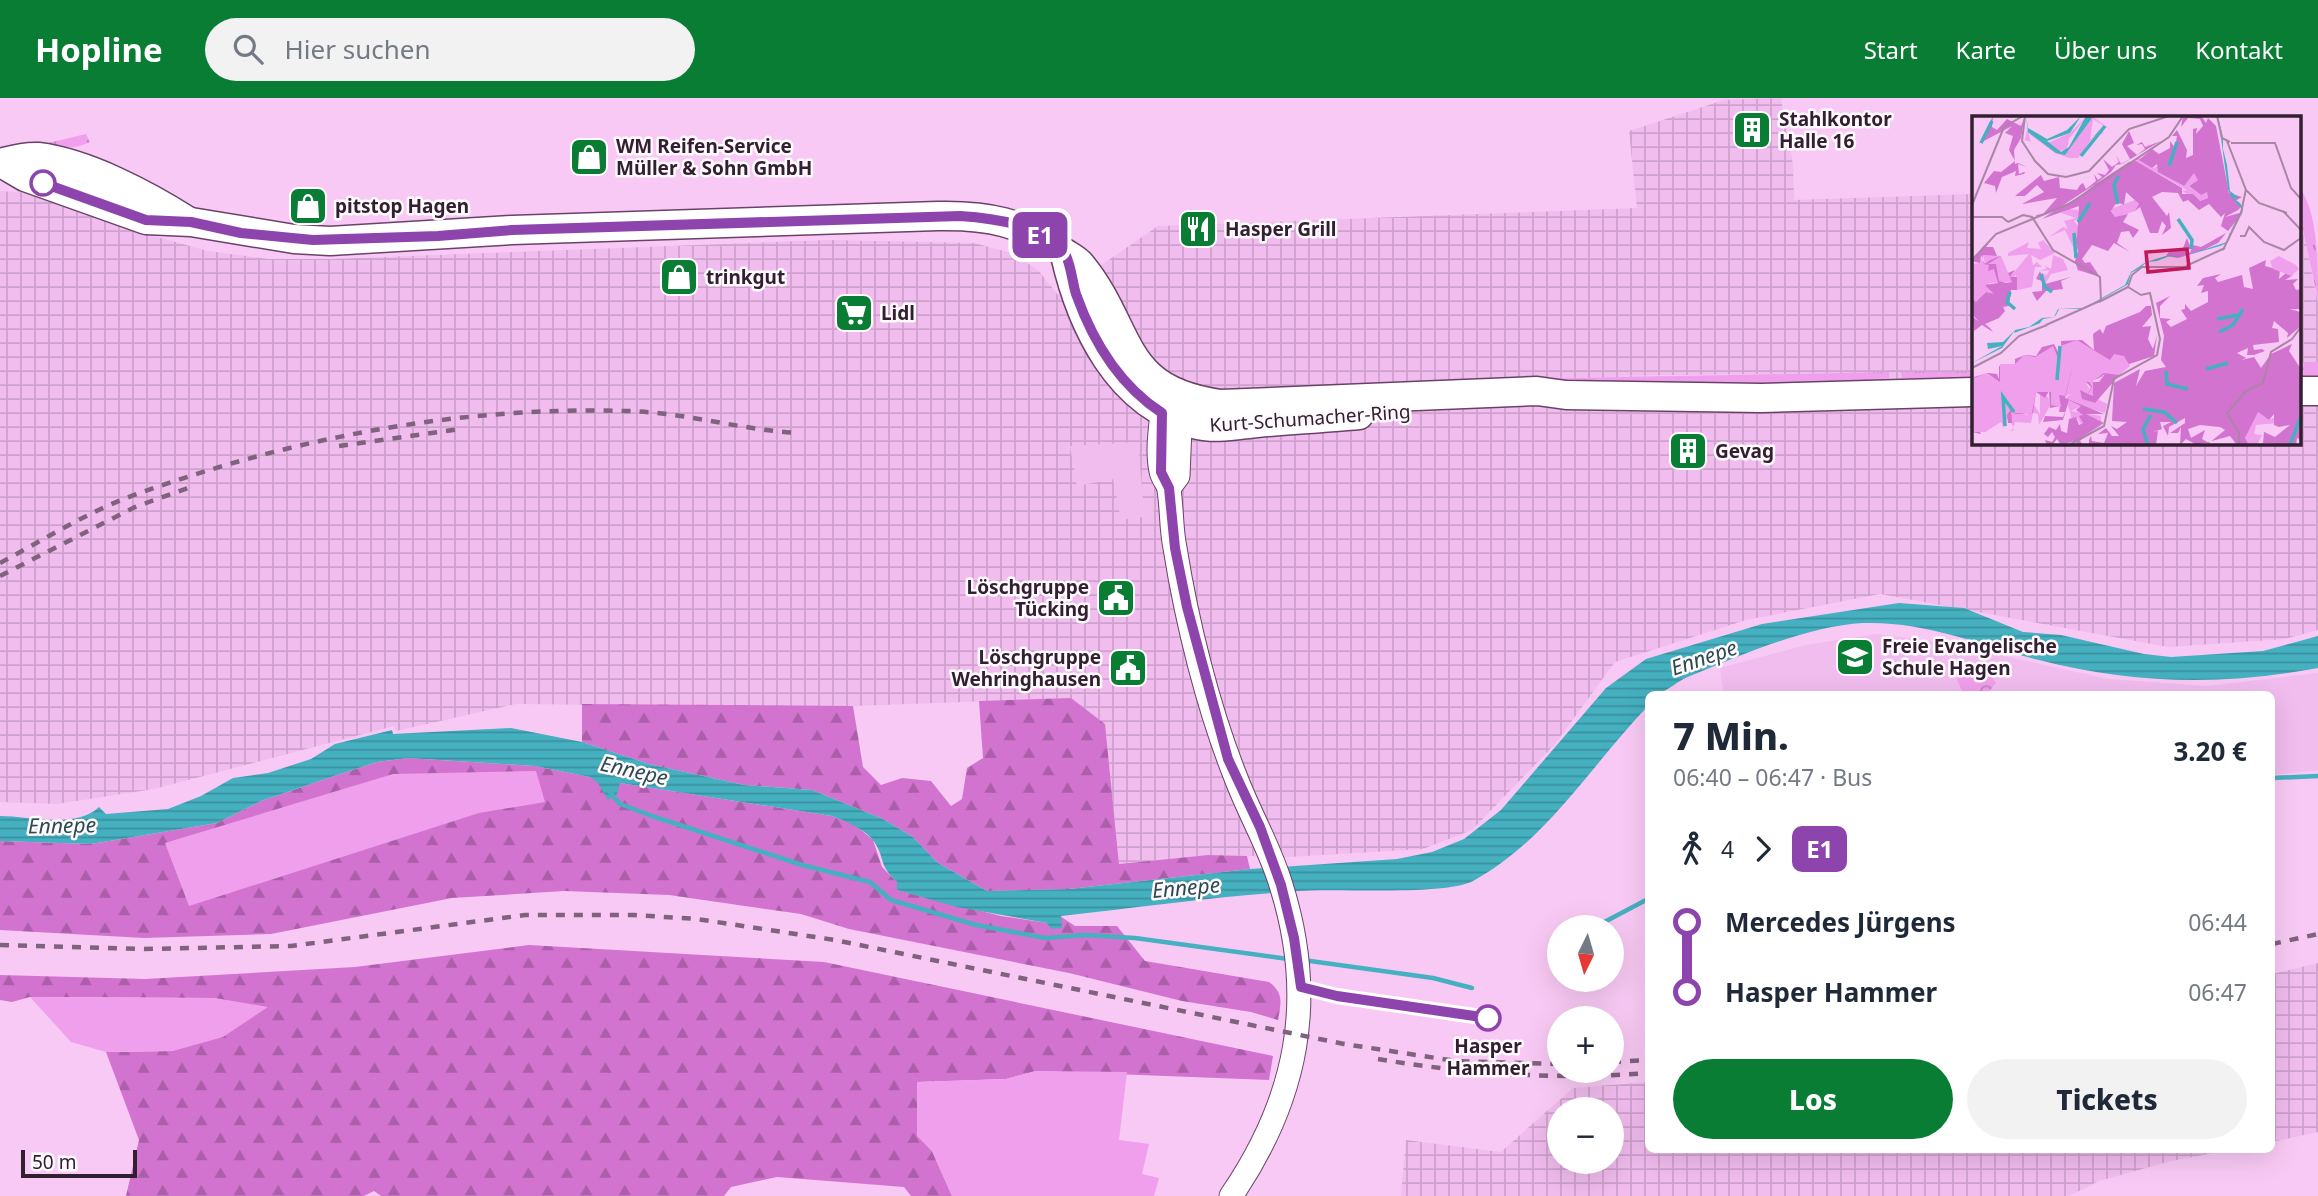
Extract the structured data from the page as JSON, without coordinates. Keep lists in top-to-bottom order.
{
  "streets": {
    "main road": ["Kurt-Schumacher-Ring"]
  },
  "water": ["Ennepe"],
  "places": {
    "building": ["Stahlkontor Halle 16", "Gevag"],
    "shop": ["WM Reifen-Service Müller & Sohn GmbH", "pitstop Hagen", "trinkgut"],
    "restaurant": ["Hasper Grill"],
    "supermarket": ["Lidl"],
    "public building": ["Löschgruppe Tücking", "Löschgruppe Wehringhausen"],
    "school or university": ["Freie Evangelische Schule Hagen"],
    "other": ["Hasper Hammer"]
  },
  "lines": ["bus line E1"],
  "scale_bar": "50 m",
  "north": "bottom",
  "page": {
    "header": "Hopline",
    "search": "Hier suchen",
    "nav": [
      "Start",
      "Karte",
      "Über uns",
      "Kontakt"
    ],
    "on_map": "E1",
    "heading": ["7 Min.", "06:40 – 06:47 · Bus", "3.20 €"],
    "legs": ["4", "E1"],
    "list": [
      {
        "name": "Mercedes Jürgens",
        "value": "06:44"
      },
      {
        "name": "Hasper Hammer",
        "value": "06:47"
      }
    ],
    "map_buttons": ["+", "−"],
    "buttons": ["Los", "Tickets"],
    "scale": "50 m"
  }
}
